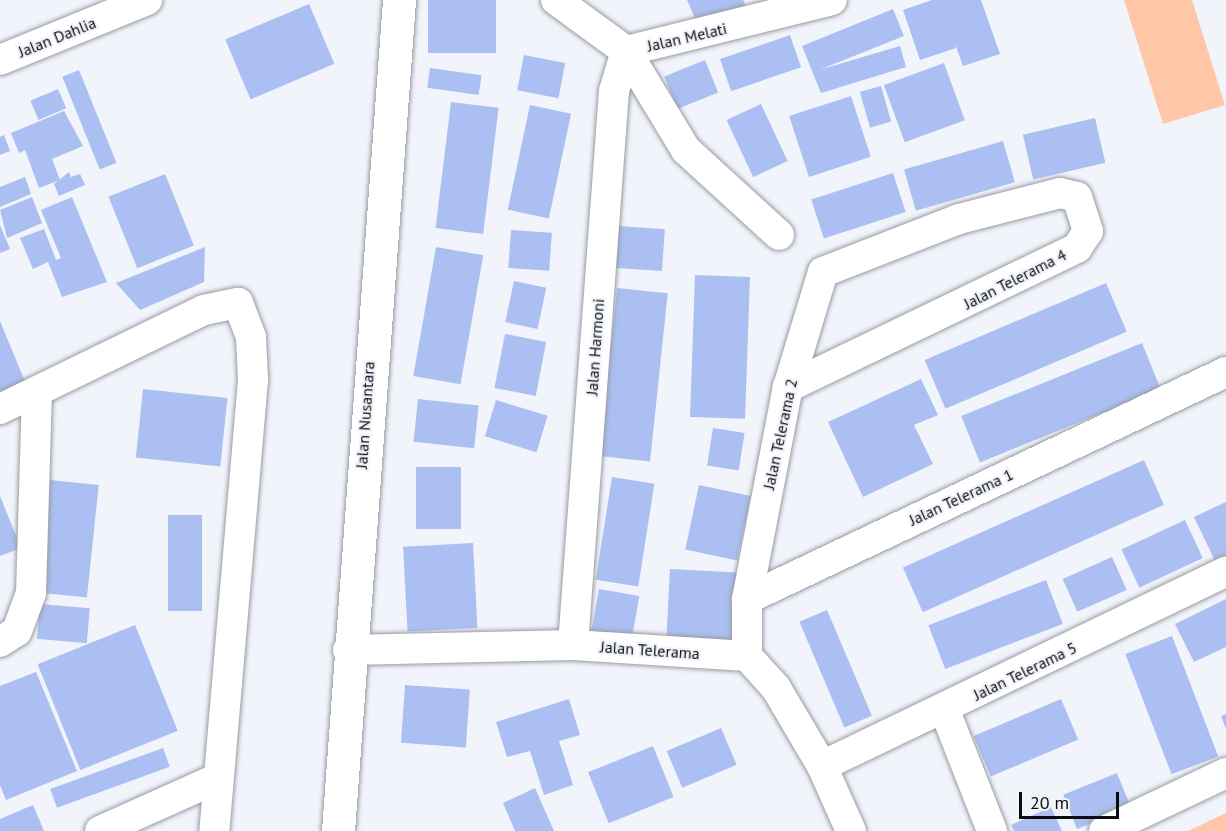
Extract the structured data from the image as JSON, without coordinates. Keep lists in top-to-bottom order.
{
  "streets": {
    "main road": ["Jalan Nusantara"],
    "street": [
      "Jalan Dahlia",
      "Jalan Melati",
      "Jalan Telerama 4",
      "Jalan Harmoni",
      "Jalan Telerama 2",
      "Jalan Telerama 1",
      "Jalan Telerama",
      "Jalan Telerama 5"
    ]
  },
  "crossings": [
    ["Jalan Melati", "Jalan Harmoni"],
    ["Jalan Telerama 4", "Jalan Telerama 2"],
    ["Jalan Harmoni", "Jalan Telerama"],
    ["Jalan Nusantara", "Jalan Telerama"],
    ["Jalan Telerama 2", "Jalan Telerama 1"]
  ],
  "scale_bar": "20 m"
}
